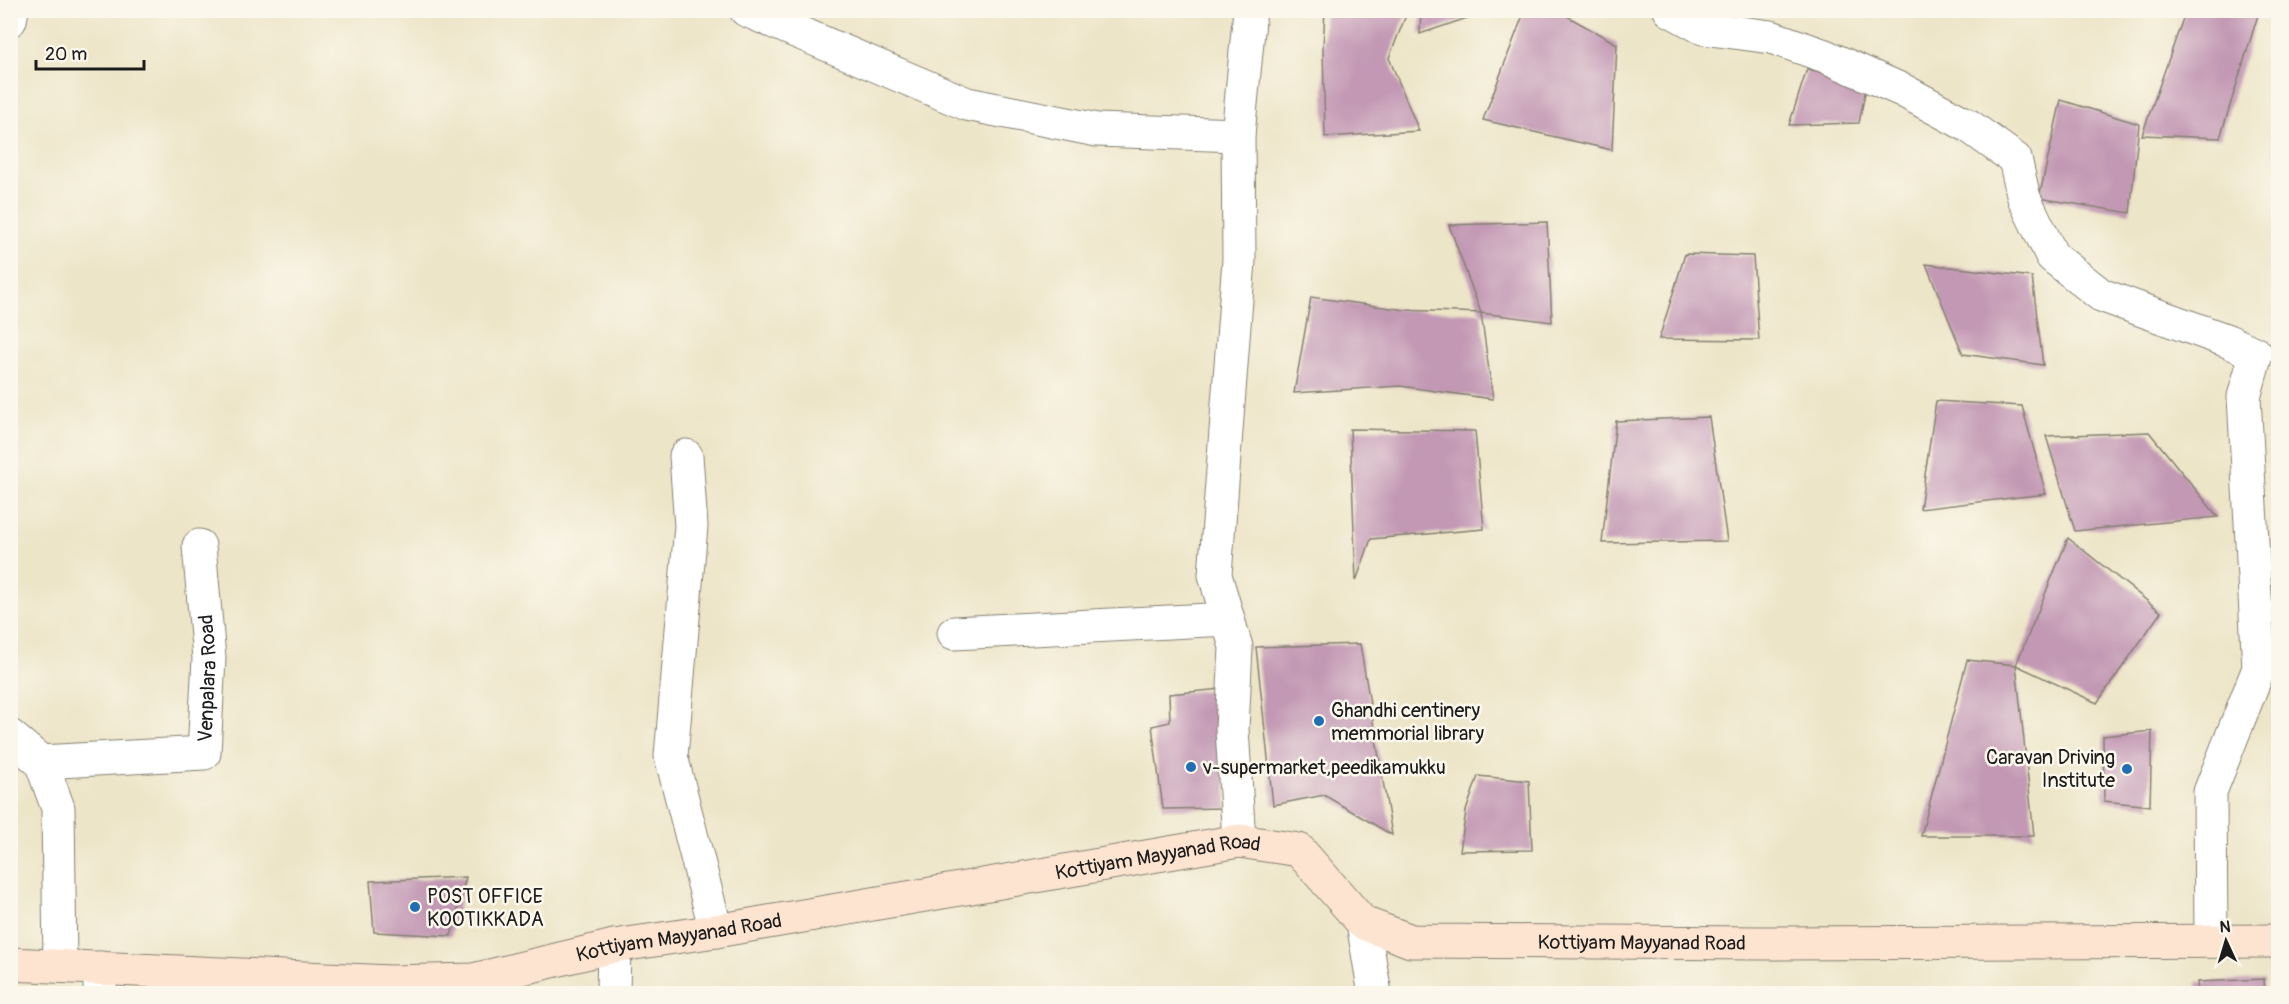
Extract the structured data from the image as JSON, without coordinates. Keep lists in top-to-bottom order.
{
  "streets": {
    "main road": ["Kottiyam Mayyanad Road"],
    "street": ["Venpalara Road"]
  },
  "places": [
    "Ghandhi centinery memmorial library",
    "v-supermarket,peedikamukku",
    "Caravan Driving Institute",
    "POST OFFICE KOOTIKKADA"
  ],
  "scale_bar": "20 m",
  "north": "top"
}
